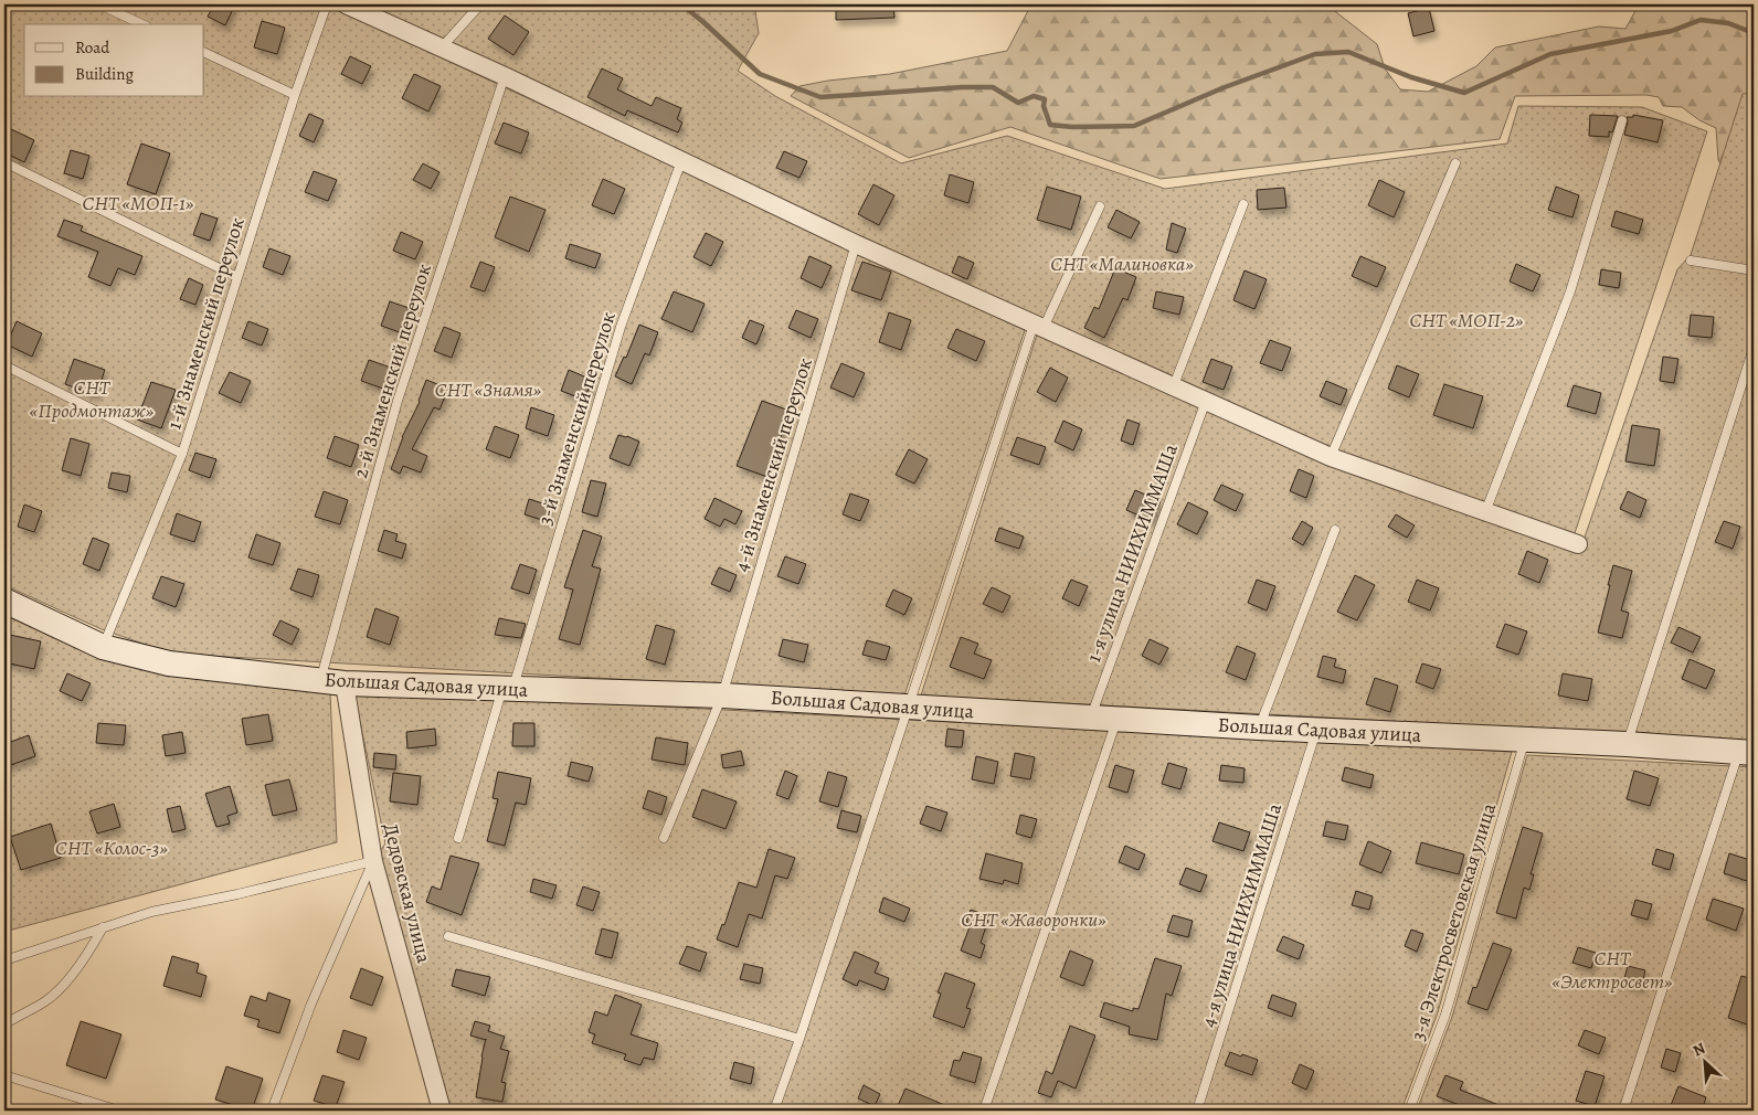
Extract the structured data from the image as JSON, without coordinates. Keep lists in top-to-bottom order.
{
  "streets": {
    "street": ["Большая Садовая улица", "Дедовская улица"],
    "lane": [
      "1-й Знаменский переулок",
      "2-й Знаменский переулок",
      "3-й Знаменский переулок",
      "4-й Знаменский переулок",
      "1-я улица НИИХИММАШа",
      "4-я улица НИИХИММАШа",
      "3-я Электросветовская улица"
    ]
  },
  "crossings": [
    ["1-й Знаменский переулок", "Большая Садовая улица"],
    ["2-й Знаменский переулок", "Большая Садовая улица"],
    ["2-й Знаменский переулок", "Дедовская улица"],
    ["3-й Знаменский переулок", "Большая Садовая улица"],
    ["4-й Знаменский переулок", "Большая Садовая улица"],
    ["1-я улица НИИХИММАШа", "Большая Садовая улица"],
    ["Большая Садовая улица", "Дедовская улица"],
    ["Большая Садовая улица", "4-я улица НИИХИММАШа"],
    ["Большая Садовая улица", "3-я Электросветовская улица"]
  ],
  "parks": [
    "СНТ «МОП-1»",
    "СНТ «Малиновка»",
    "СНТ «МОП-2»",
    "СНТ «Продмонтаж»",
    "СНТ «Знамя»",
    "СНТ «Колос-3»",
    "СНТ «Жаворонки»",
    "СНТ «Электросвет»"
  ],
  "legend": ["Road", "Building"],
  "north": "top left"
}
